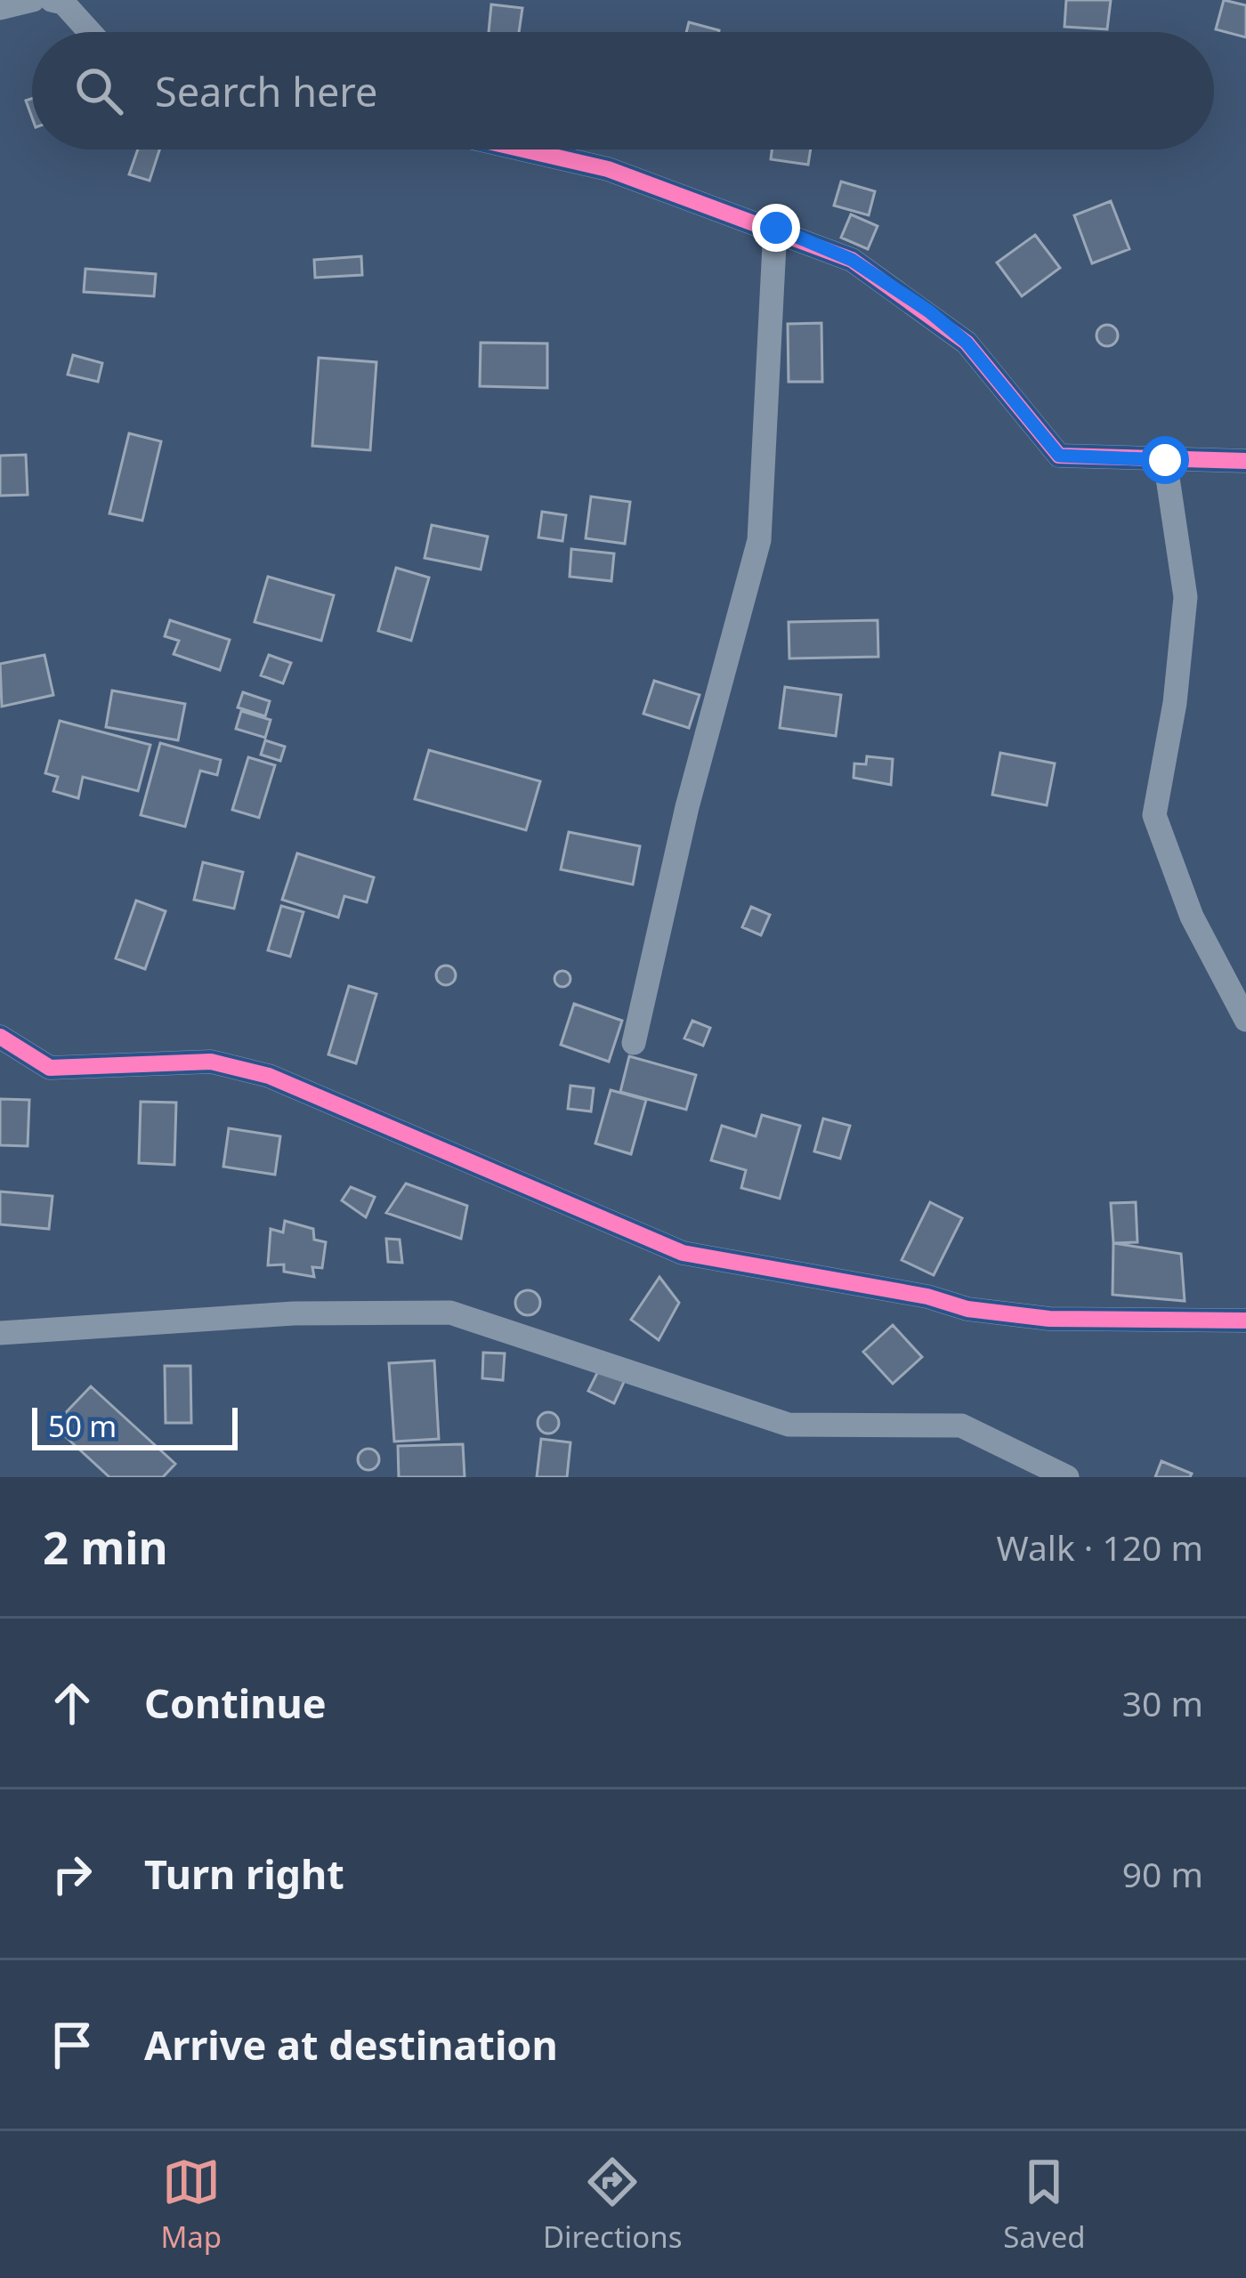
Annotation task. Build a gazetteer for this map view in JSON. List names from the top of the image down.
{
  "scale_bar": "50 m",
  "page": {
    "search": "Search here",
    "scale": "50 m",
    "heading": ["2 min", "Walk · 120 m"],
    "list": [
      ["Continue", "30 m"],
      ["Turn right", "90 m"],
      "Arrive at destination"
    ],
    "nav": ["Map", "Directions", "Saved"]
  }
}
